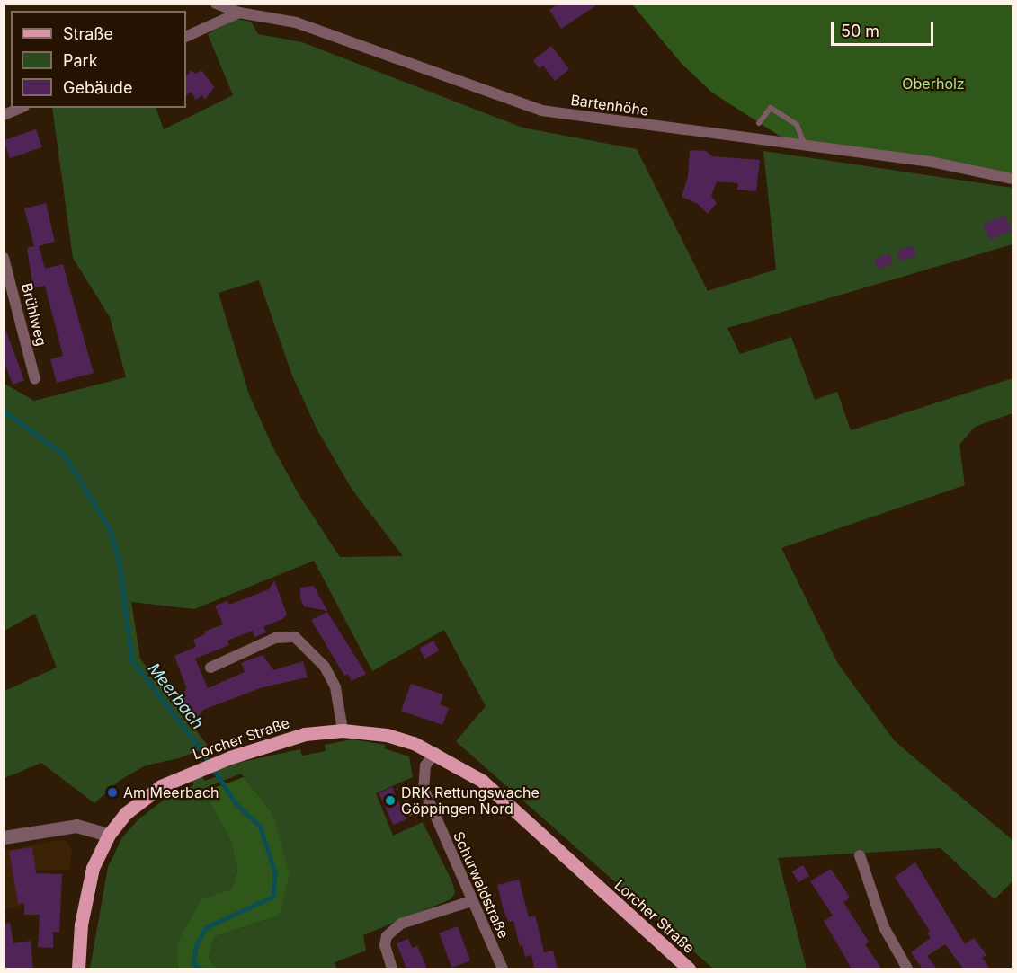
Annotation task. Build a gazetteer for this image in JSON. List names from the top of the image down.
{
  "streets": {
    "main road": ["Lorcher Straße"],
    "street": ["Bartenhöhe", "Brühlweg", "Schurwaldstraße"]
  },
  "crossings": [
    ["Lorcher Straße", "Schurwaldstraße"]
  ],
  "water": ["Meerbach"],
  "parks": ["Oberholz"],
  "places": ["Am Meerbach", "DRK Rettungswache Göppingen Nord"],
  "legend": ["Straße", "Park", "Gebäude"],
  "scale_bar": "50 m"
}
